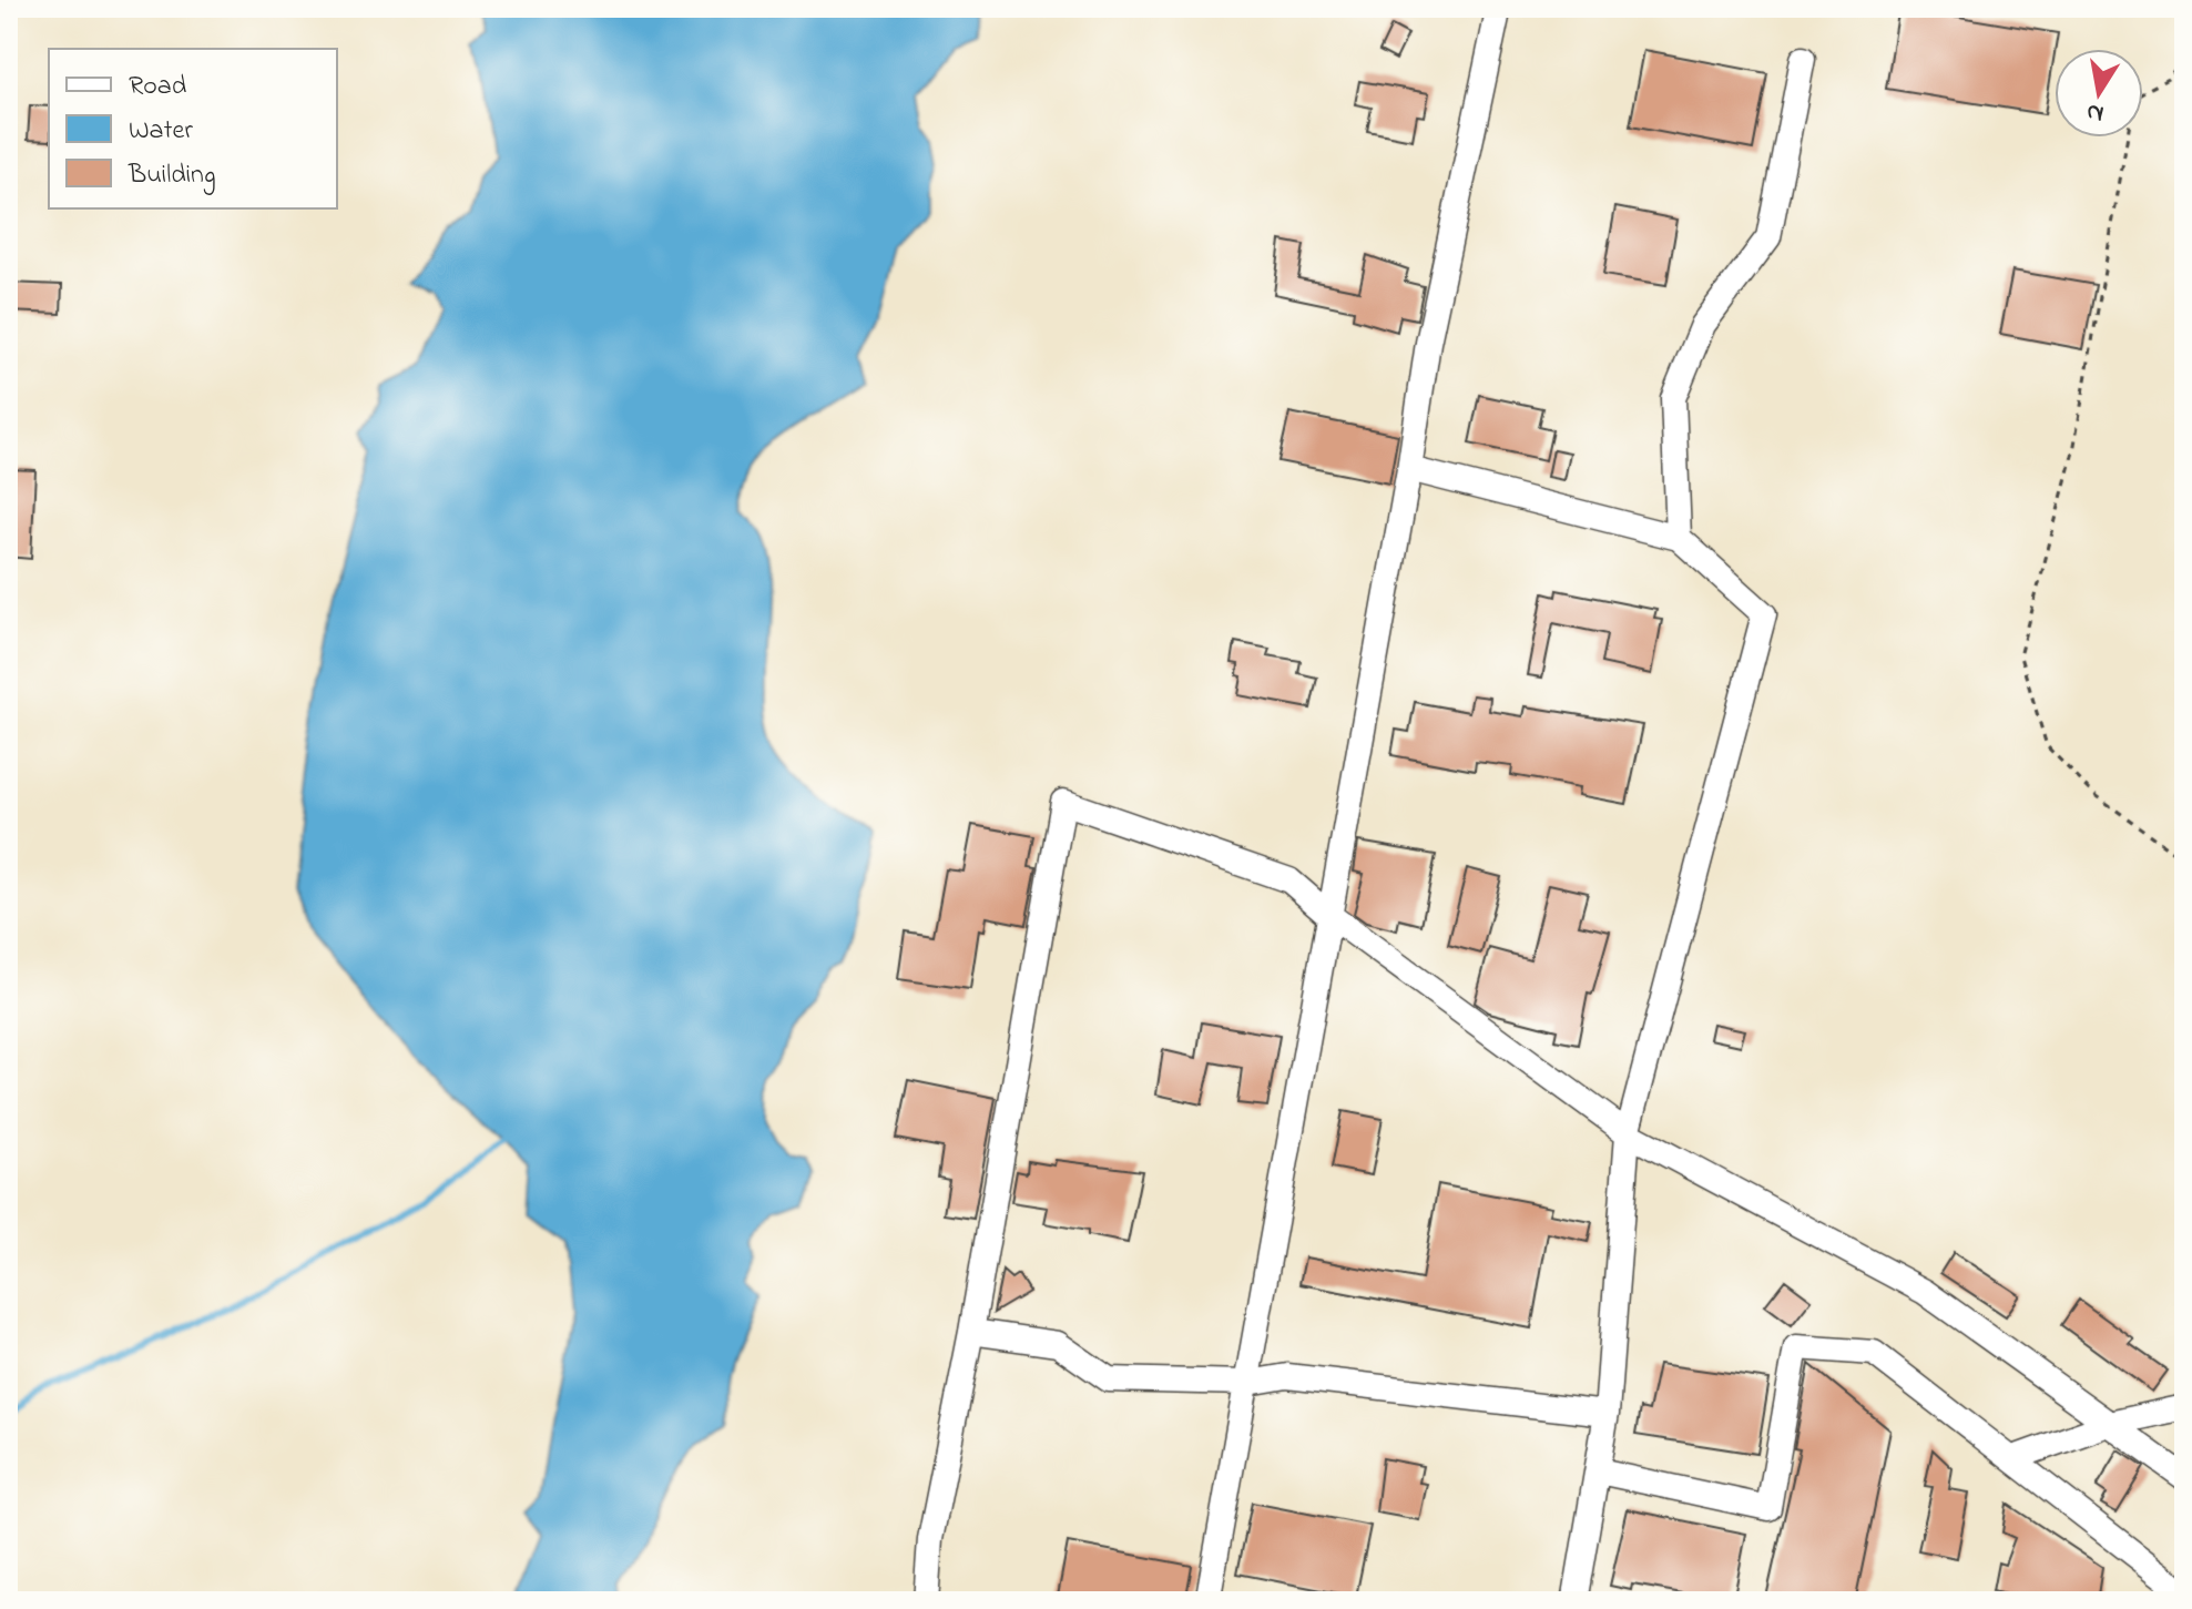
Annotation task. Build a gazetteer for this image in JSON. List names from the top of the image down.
{
  "legend": ["Road", "Water", "Building"],
  "north": "bottom"
}
